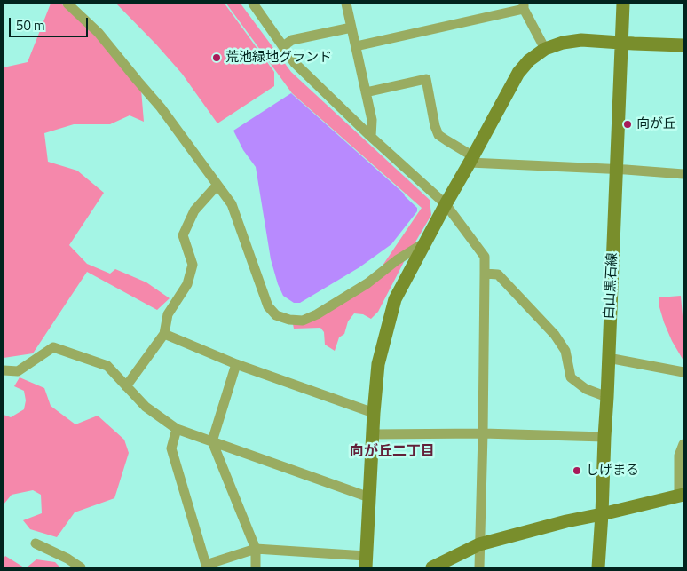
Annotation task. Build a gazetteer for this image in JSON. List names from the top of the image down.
{
  "streets": {
    "street": ["白山黒石線"]
  },
  "districts": ["向が丘二丁目"],
  "places": ["荒池緑地グランド", "向が丘", "しげまる"],
  "scale_bar": "50 m"
}
